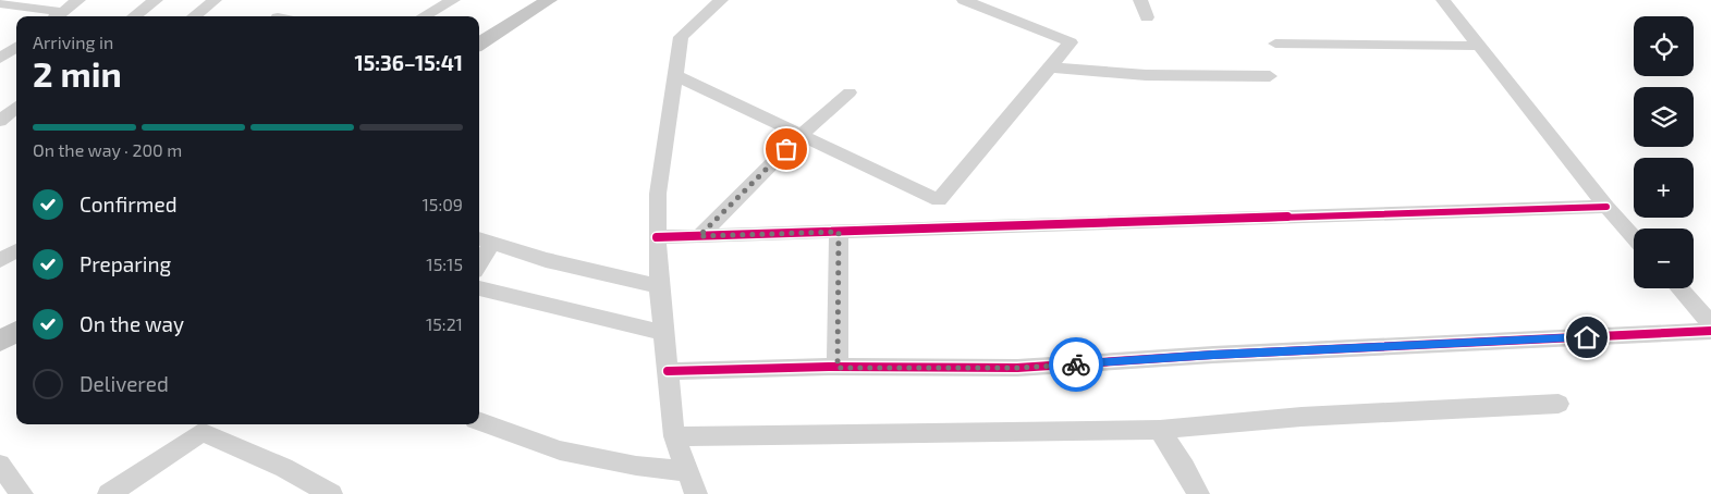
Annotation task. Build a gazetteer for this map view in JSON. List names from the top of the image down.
{
  "page": {
    "map_buttons": ["+", "−"],
    "heading": ["2 min", "Arriving in", "15:36–15:41"],
    "bar": "On the way · 200 m",
    "list": [
      ["Confirmed", "15:09"],
      ["Preparing", "15:15"],
      ["On the way", "15:21"],
      "Delivered"
    ]
  }
}
